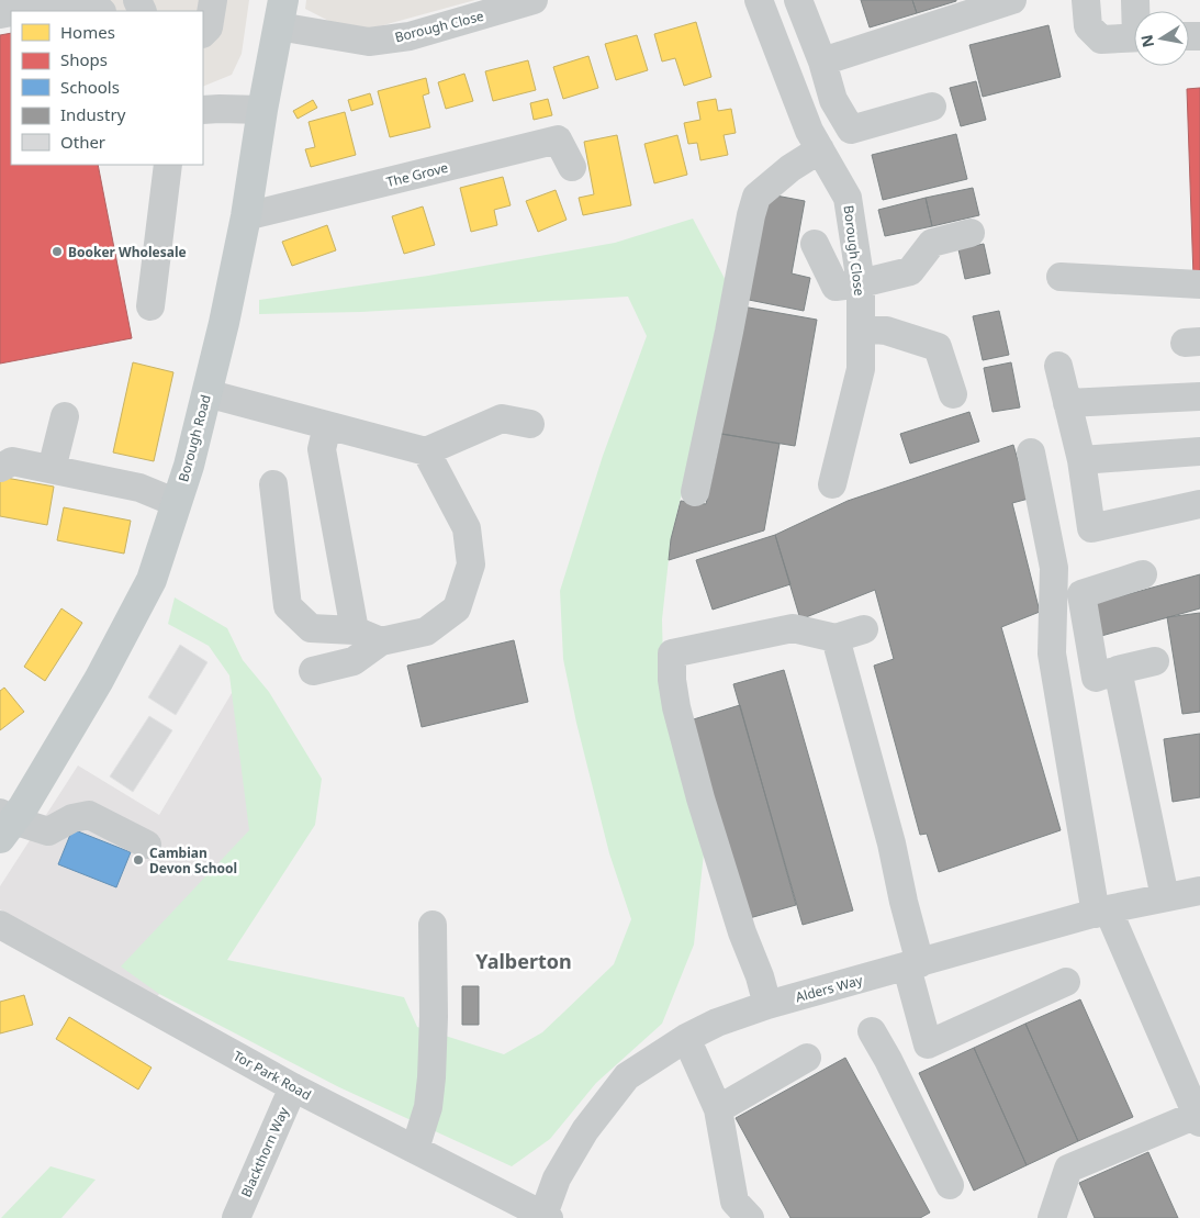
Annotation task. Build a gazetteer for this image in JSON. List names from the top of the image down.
{
  "streets": {
    "main road": ["Borough Road"],
    "street": [
      "Borough Close",
      "The Grove",
      "Alders Way",
      "Tor Park Road",
      "Blackthorn Way"
    ]
  },
  "crossings": [
    ["Borough Close", "Borough Road"],
    ["The Grove", "Borough Road"],
    ["Alders Way", "Tor Park Road"],
    ["Tor Park Road", "Blackthorn Way"]
  ],
  "districts": ["Yalberton"],
  "places": ["Booker Wholesale", "Cambian Devon School"],
  "legend": [
    "Homes",
    "Shops",
    "Schools",
    "Industry",
    "Other"
  ],
  "north": "left"
}
